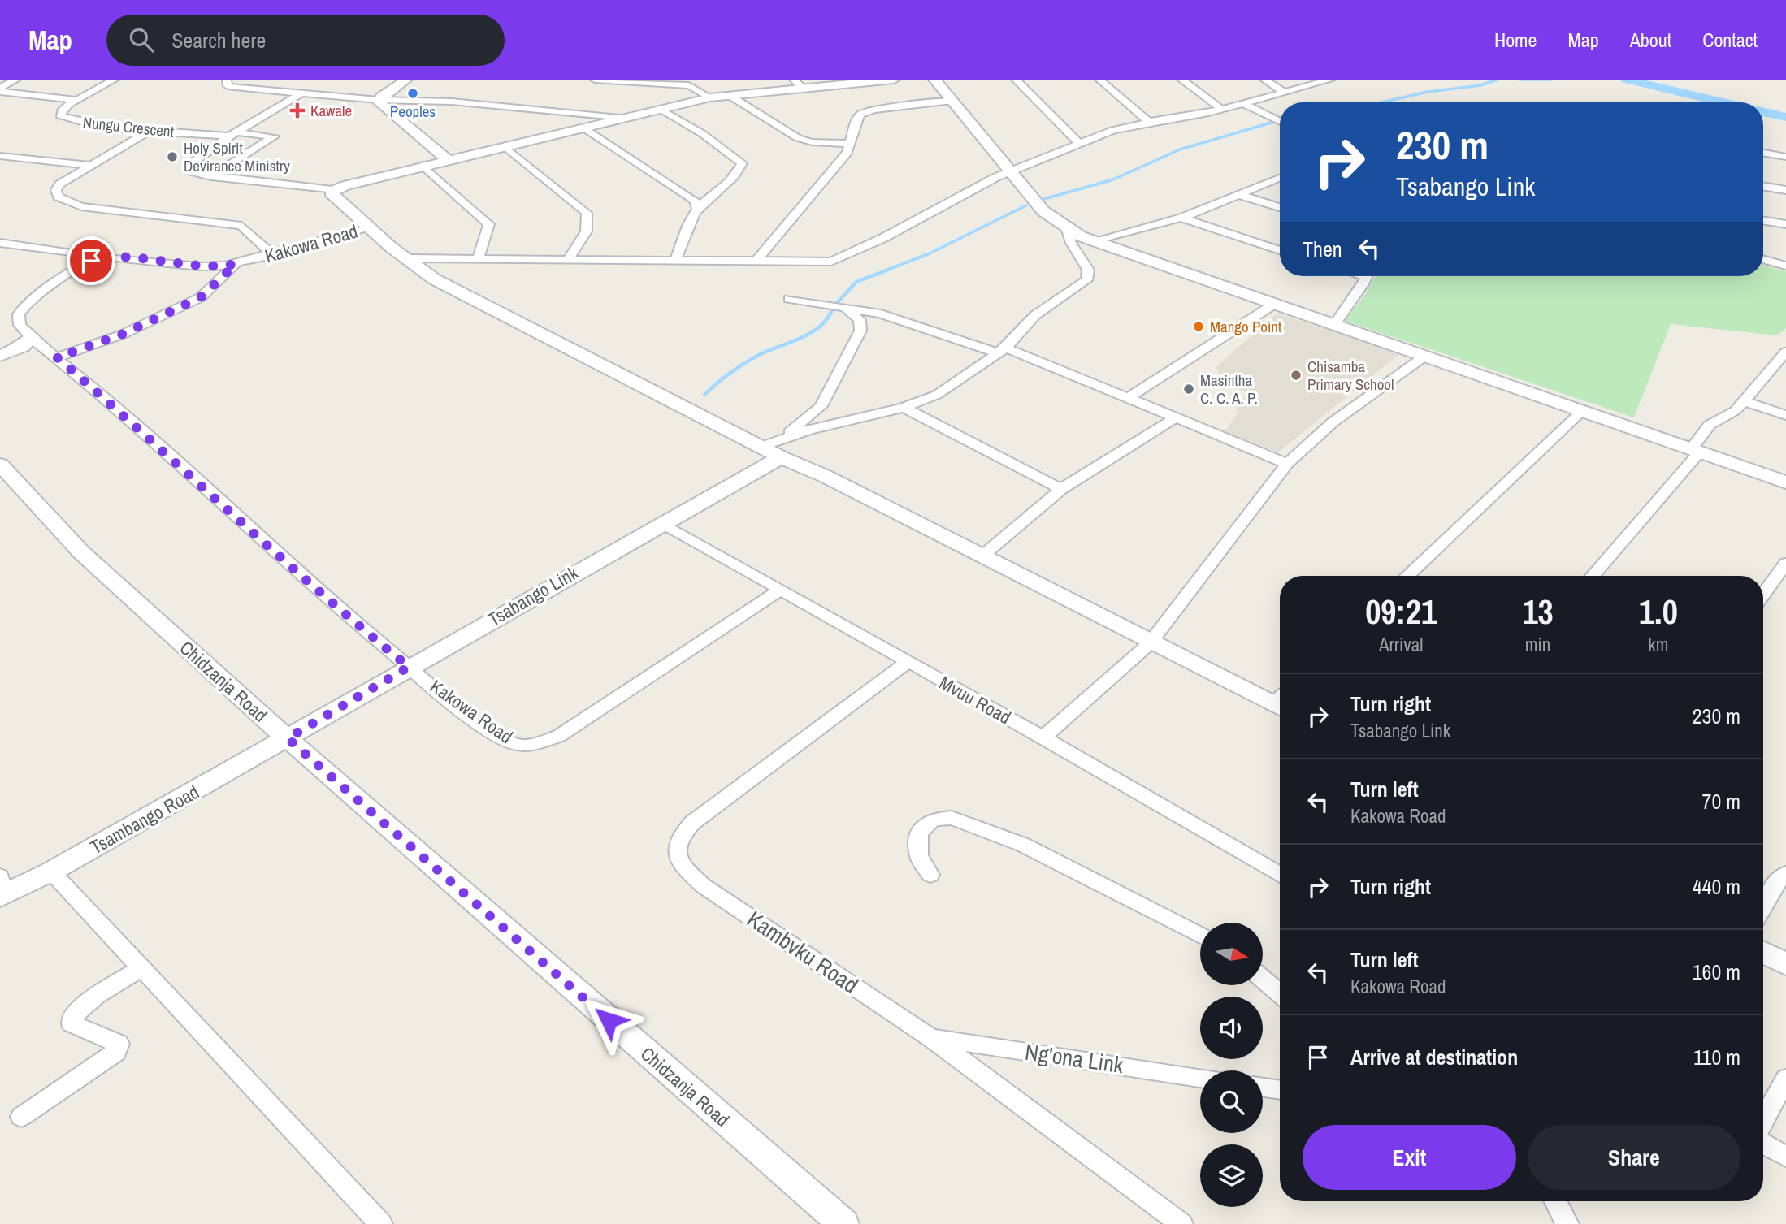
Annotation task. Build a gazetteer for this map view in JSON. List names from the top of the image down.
{
  "streets": {
    "street": [
      "Nungu Crescent",
      "Kakowa Road",
      "Tsabango Link",
      "Chidzanja Road",
      "Mvuu Road",
      "Tsambango Road",
      "Kambvku Road",
      "Ng'ona Link"
    ]
  },
  "crossings": [
    ["Kakowa Road", "Tsabango Link"],
    ["Kakowa Road", "Mvuu Road"],
    ["Tsabango Link", "Chidzanja Road"],
    ["Tsabango Link", "Mvuu Road"],
    ["Tsabango Link", "Tsambango Road"],
    ["Chidzanja Road", "Tsambango Road"],
    ["Mvuu Road", "Kambvku Road"],
    ["Kambvku Road", "Ng'ona Link"]
  ],
  "places": {
    "other": [
      "Peoples",
      "Holy Spirit Devirance Ministry",
      "Mango Point",
      "Chisamba Primary School",
      "Masintha C. C. A. P."
    ],
    "health": ["Kawale"]
  },
  "north": "right",
  "page": {
    "header": "Map",
    "search": "Search here",
    "nav": [
      "Home",
      "Map",
      "About",
      "Contact"
    ],
    "turn": ["230 m", "Tsabango Link"],
    "then": "Then",
    "eta": [
      "09:21",
      "Arrival",
      "13",
      "min",
      "1.0",
      "km"
    ],
    "list": [
      {
        "name": "Turn right",
        "note": "Tsabango Link",
        "value": "230 m"
      },
      {
        "name": "Turn left",
        "note": "Kakowa Road",
        "value": "70 m"
      },
      {
        "name": "Turn right",
        "value": "440 m"
      },
      {
        "name": "Turn left",
        "note": "Kakowa Road",
        "value": "160 m"
      },
      {
        "name": "Arrive at destination",
        "value": "110 m"
      }
    ],
    "buttons": ["Exit", "Share"]
  }
}
